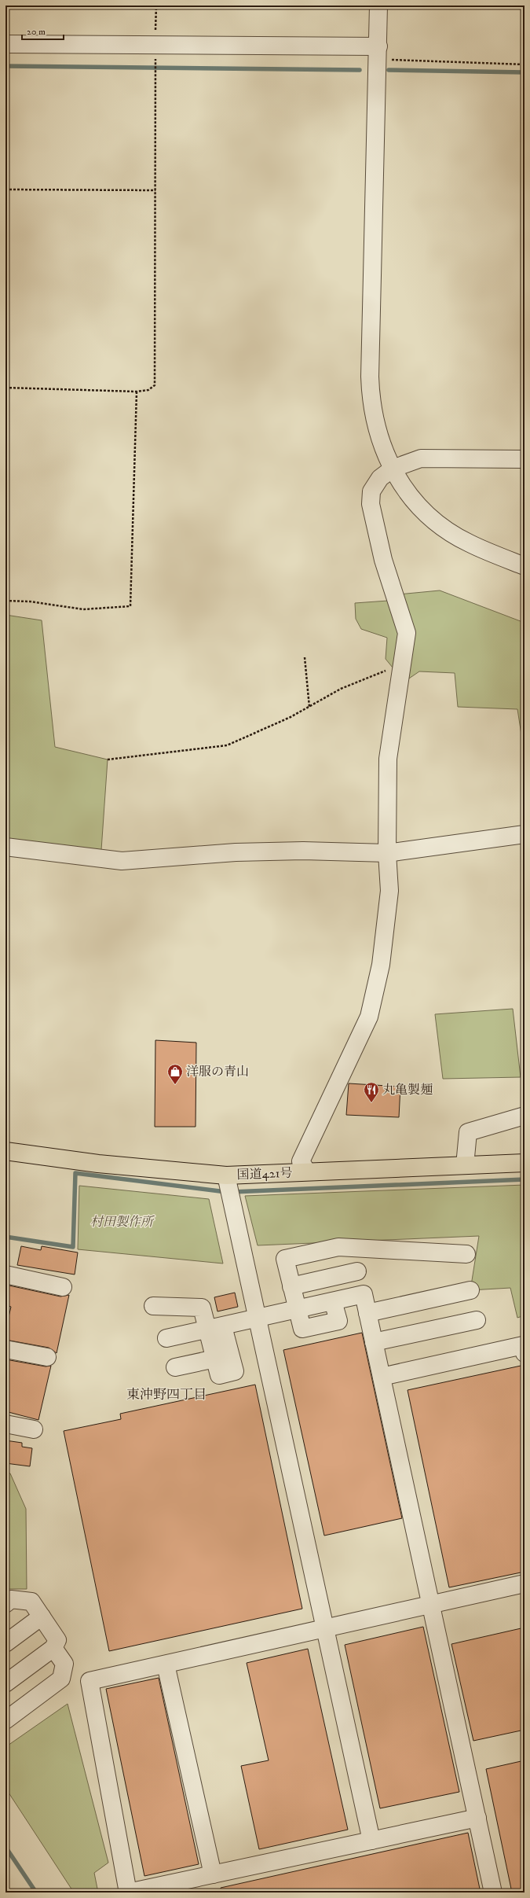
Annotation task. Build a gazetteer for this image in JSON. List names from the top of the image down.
{
  "streets": {
    "highway": ["国道421号"]
  },
  "districts": ["東沖野四丁目"],
  "parks": ["村田製作所"],
  "places": {
    "shop": ["洋服の青山"],
    "restaurant": ["丸亀製麺"]
  },
  "scale_bar": "20 m"
}
